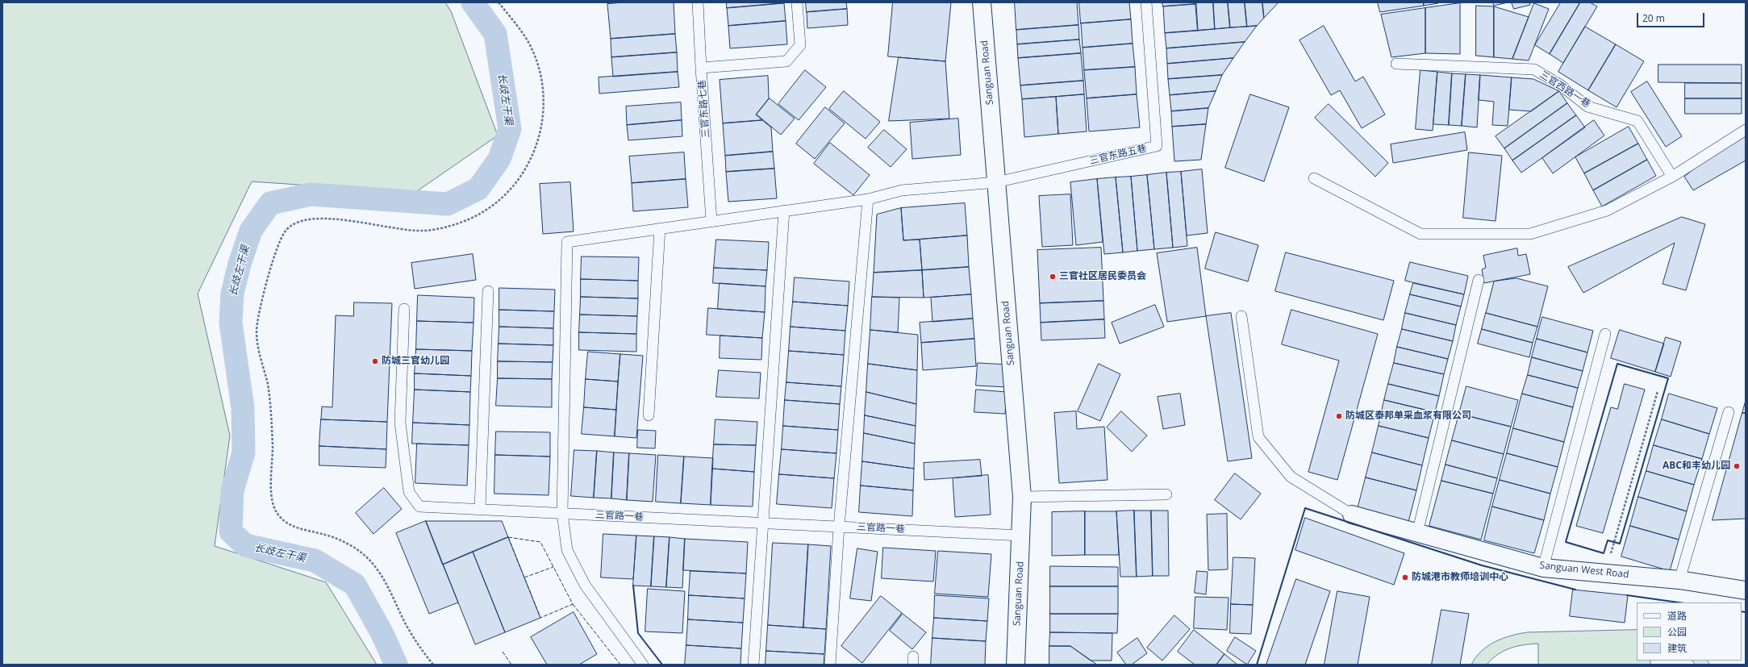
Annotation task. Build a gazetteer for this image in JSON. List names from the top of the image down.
{
  "streets": {
    "street": ["Sanguan Road", "Sanguan West Road"],
    "lane": [
      "三官西路一巷",
      "三官东路七巷",
      "三官东路五巷",
      "三官路一巷"
    ]
  },
  "crossings": [
    ["Sanguan Road", "三官东路五巷"],
    ["Sanguan Road", "三官路一巷"]
  ],
  "water": ["长歧左干渠"],
  "places": [
    "三官社区居民委员会",
    "防城三官幼儿园",
    "防城区泰邦单采血浆有限公司",
    "ABC和丰幼儿园",
    "防城港市教师培训中心"
  ],
  "legend": ["道路", "公园", "建筑"],
  "scale_bar": "20 m"
}
